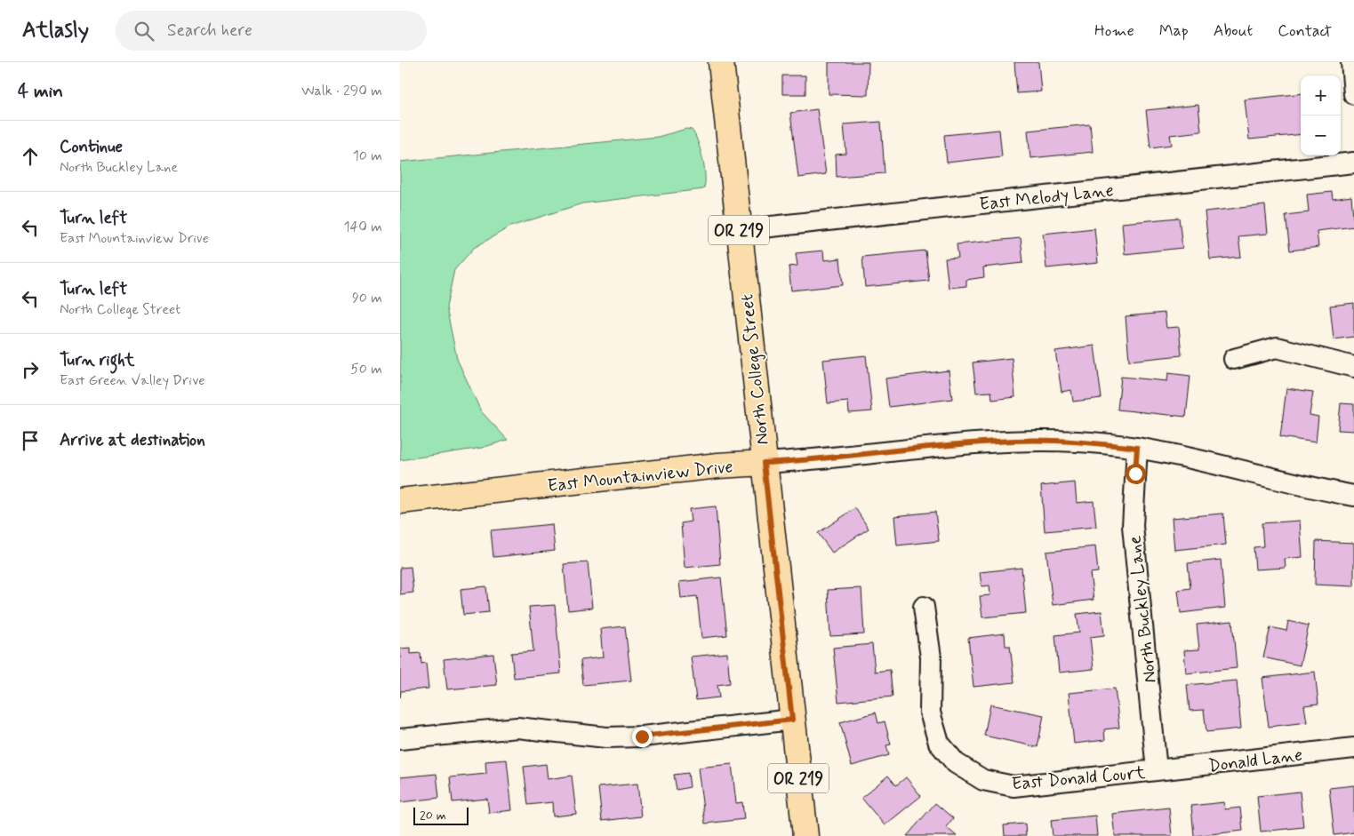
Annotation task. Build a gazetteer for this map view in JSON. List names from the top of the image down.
{
  "streets": {
    "main road": ["OR 219", "North College Street", "East Mountainview Drive"],
    "street": [
      "East Melody Lane",
      "North Buckley Lane",
      "Donald Lane",
      "East Donald Court"
    ]
  },
  "crossings": [
    ["East Melody Lane", "North College Street"],
    ["North College Street", "East Mountainview Drive"],
    ["East Mountainview Drive", "North Buckley Lane"],
    ["North Buckley Lane", "Donald Lane"],
    ["North Buckley Lane", "East Donald Court"],
    ["Donald Lane", "East Donald Court"]
  ],
  "scale_bar": "20 m",
  "page": {
    "header": "Atlasly",
    "search": "Search here",
    "nav": [
      "Home",
      "Map",
      "About",
      "Contact"
    ],
    "heading": ["4 min", "Walk · 290 m"],
    "map_buttons": ["+", "−"],
    "list": [
      ["Continue", "North Buckley Lane", "10 m"],
      ["Turn left", "East Mountainview Drive", "140 m"],
      ["Turn left", "North College Street", "90 m"],
      ["Turn right", "East Green Valley Drive", "50 m"],
      "Arrive at destination"
    ],
    "scale": "20 m"
  }
}
